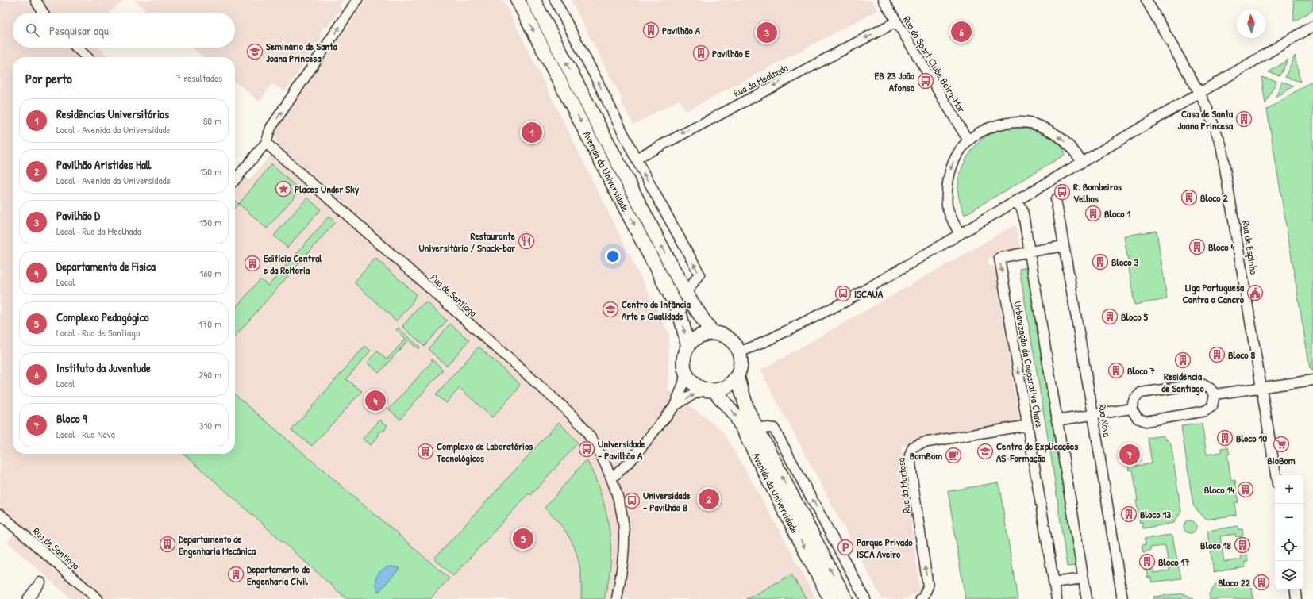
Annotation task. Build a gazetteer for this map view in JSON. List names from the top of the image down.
{
  "streets": {
    "main road": ["Avenida da Universidade"],
    "street": [
      "Rua do Sport Clube Beira-Mar",
      "Rua da Mealhada",
      "Rua de Espinho",
      "Rua de Santiago",
      "Urbanização da Cooperativa Chave",
      "Rua Nova",
      "Rua da Murtosa"
    ]
  },
  "crossings": [
    ["Rua do Sport Clube Beira-Mar", "Rua da Mealhada"],
    ["Urbanização da Cooperativa Chave", "Rua da Murtosa"]
  ],
  "one_way": ["Rua da Mealhada"],
  "places": {
    "building": [
      "Pavilhão A",
      "Pavilhão E",
      "Casa de Santa Joana Princesa",
      "Bloco 2",
      "Bloco 1",
      "Bloco 4",
      "Bloco 3",
      "Edifício Central e da Reitoria",
      "Bloco 5",
      "Bloco 8",
      "Residência de Santiago",
      "Bloco 7",
      "Bloco 10",
      "Complexo de Laboratórios Tecnológicos",
      "Bloco 14",
      "Bloco 13",
      "Departamento de Engenharia Mecânica",
      "Bloco 18",
      "Bloco 17",
      "Departamento de Engenharia Civil",
      "Bloco 22"
    ],
    "school or university": ["Seminário de Santa Joana Princesa", "Centro de Infância Arte e Qualidade", "Centro de Explicações AS-Formação"],
    "bus stop": [
      "EB 23 João Afonso",
      "R. Bombeiros Velhos",
      "ISCAUA",
      "Universidade - Pavilhão A",
      "Universidade - Pavilhão B"
    ],
    "place": ["Places Under Sky"],
    "restaurant": ["Restaurante Universitário / Snack-bar"],
    "public building": ["Liga Portuguesa Contra o Cancro"],
    "supermarket": ["BioBom"],
    "cafe": ["BomBom"],
    "parking": ["Parque Privado ISCA Aveiro"]
  },
  "north": "top",
  "page": {
    "search": "Pesquisar aqui",
    "pins": [
      "6",
      "3",
      "1",
      "4",
      "7",
      "2",
      "5"
    ],
    "heading": ["Por perto", "7 resultados"],
    "list": [
      {
        "mark": "1",
        "name": "Residências Universitárias",
        "note": "Local · Avenida da Universidade",
        "value": "80 m"
      },
      {
        "mark": "2",
        "name": "Pavilhão Aristides Hall",
        "note": "Local · Avenida da Universidade",
        "value": "150 m"
      },
      {
        "mark": "3",
        "name": "Pavilhão D",
        "note": "Local · Rua da Mealhada",
        "value": "150 m"
      },
      {
        "mark": "4",
        "name": "Departamento de Física",
        "note": "Local",
        "value": "160 m"
      },
      {
        "mark": "5",
        "name": "Complexo Pedagógico",
        "note": "Local · Rua de Santiago",
        "value": "170 m"
      },
      {
        "mark": "6",
        "name": "Instituto da Juventude",
        "note": "Local",
        "value": "240 m"
      },
      {
        "mark": "7",
        "name": "Bloco 9",
        "note": "Local · Rua Nova",
        "value": "310 m"
      }
    ],
    "map_buttons": ["+", "−"]
  }
}
